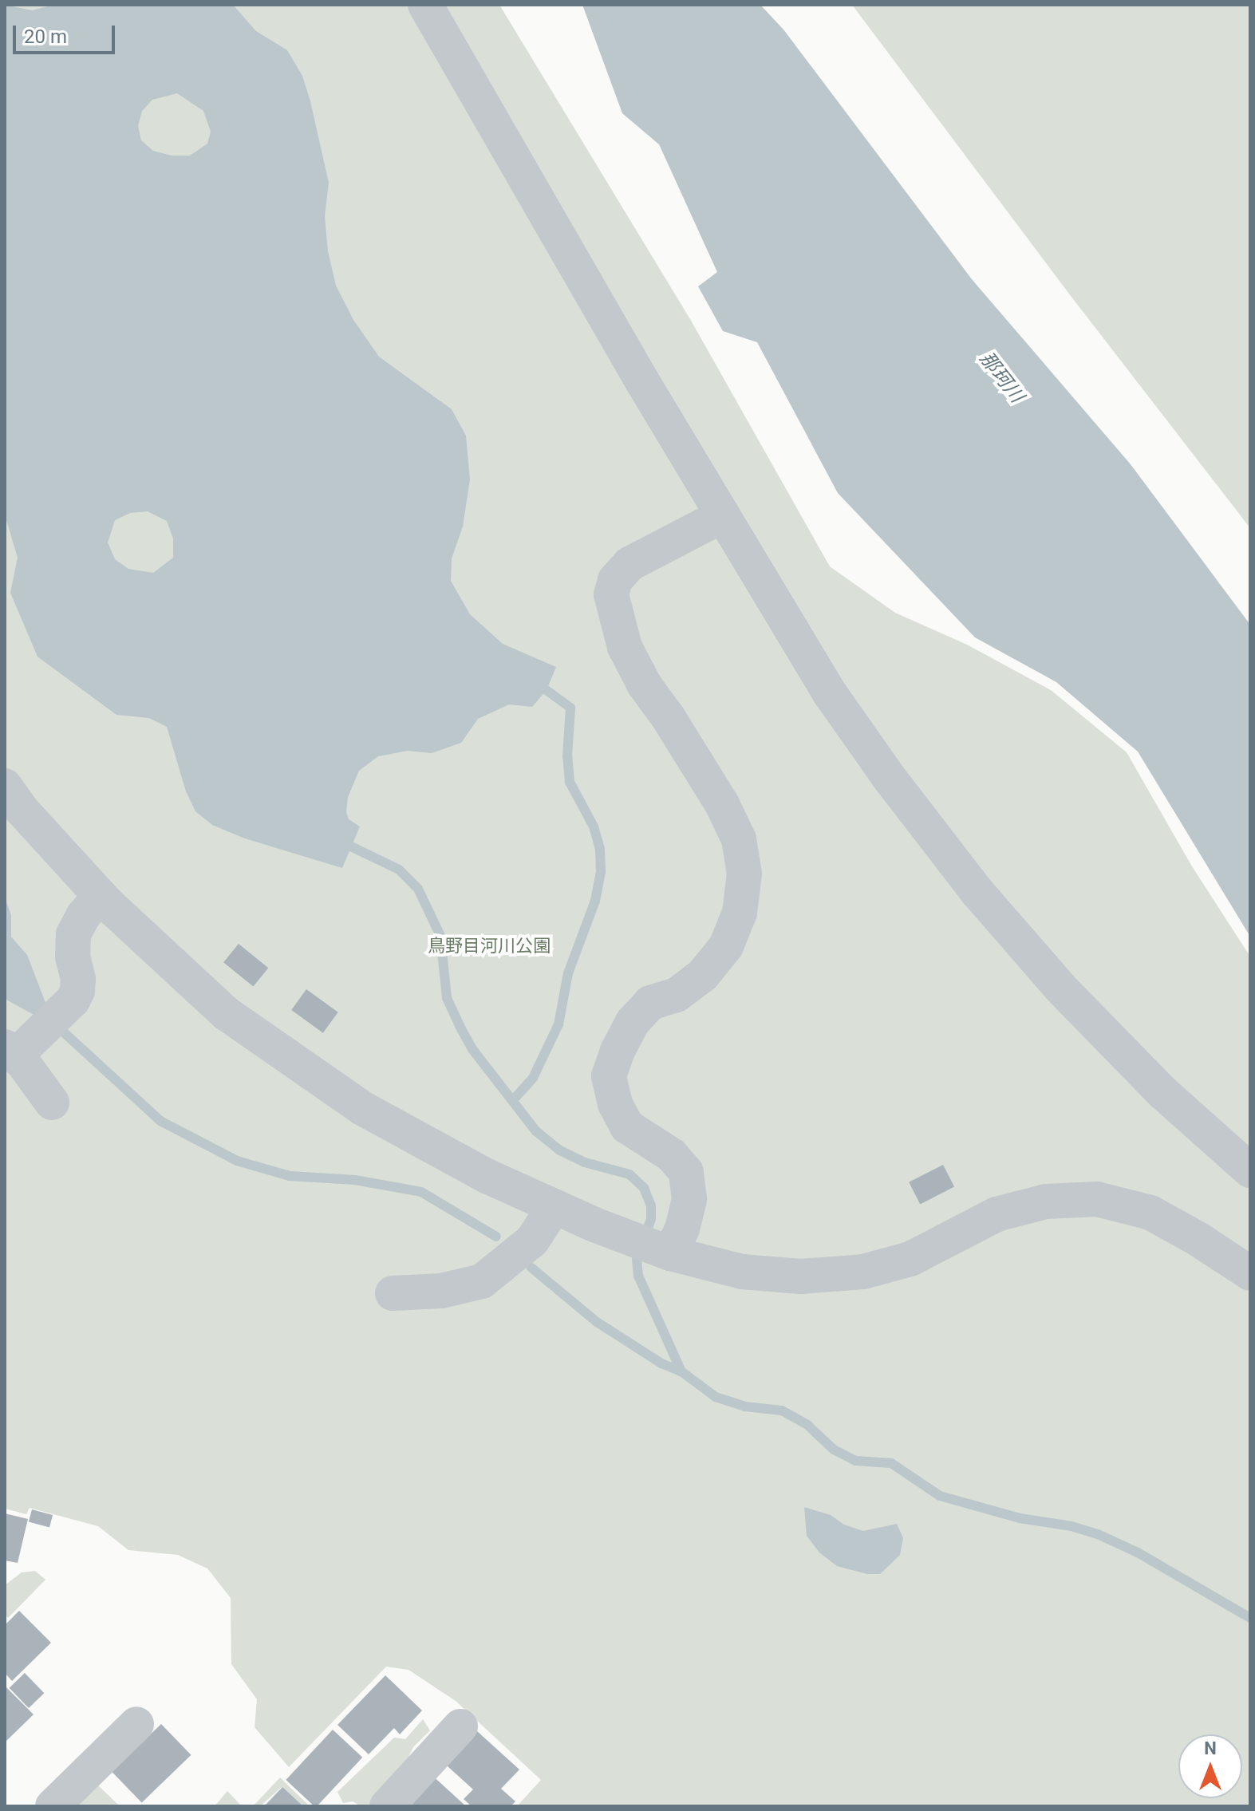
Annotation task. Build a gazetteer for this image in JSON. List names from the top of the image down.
{
  "water": ["那珂川"],
  "parks": ["鳥野目河川公園"],
  "scale_bar": "20 m",
  "north": "top"
}
